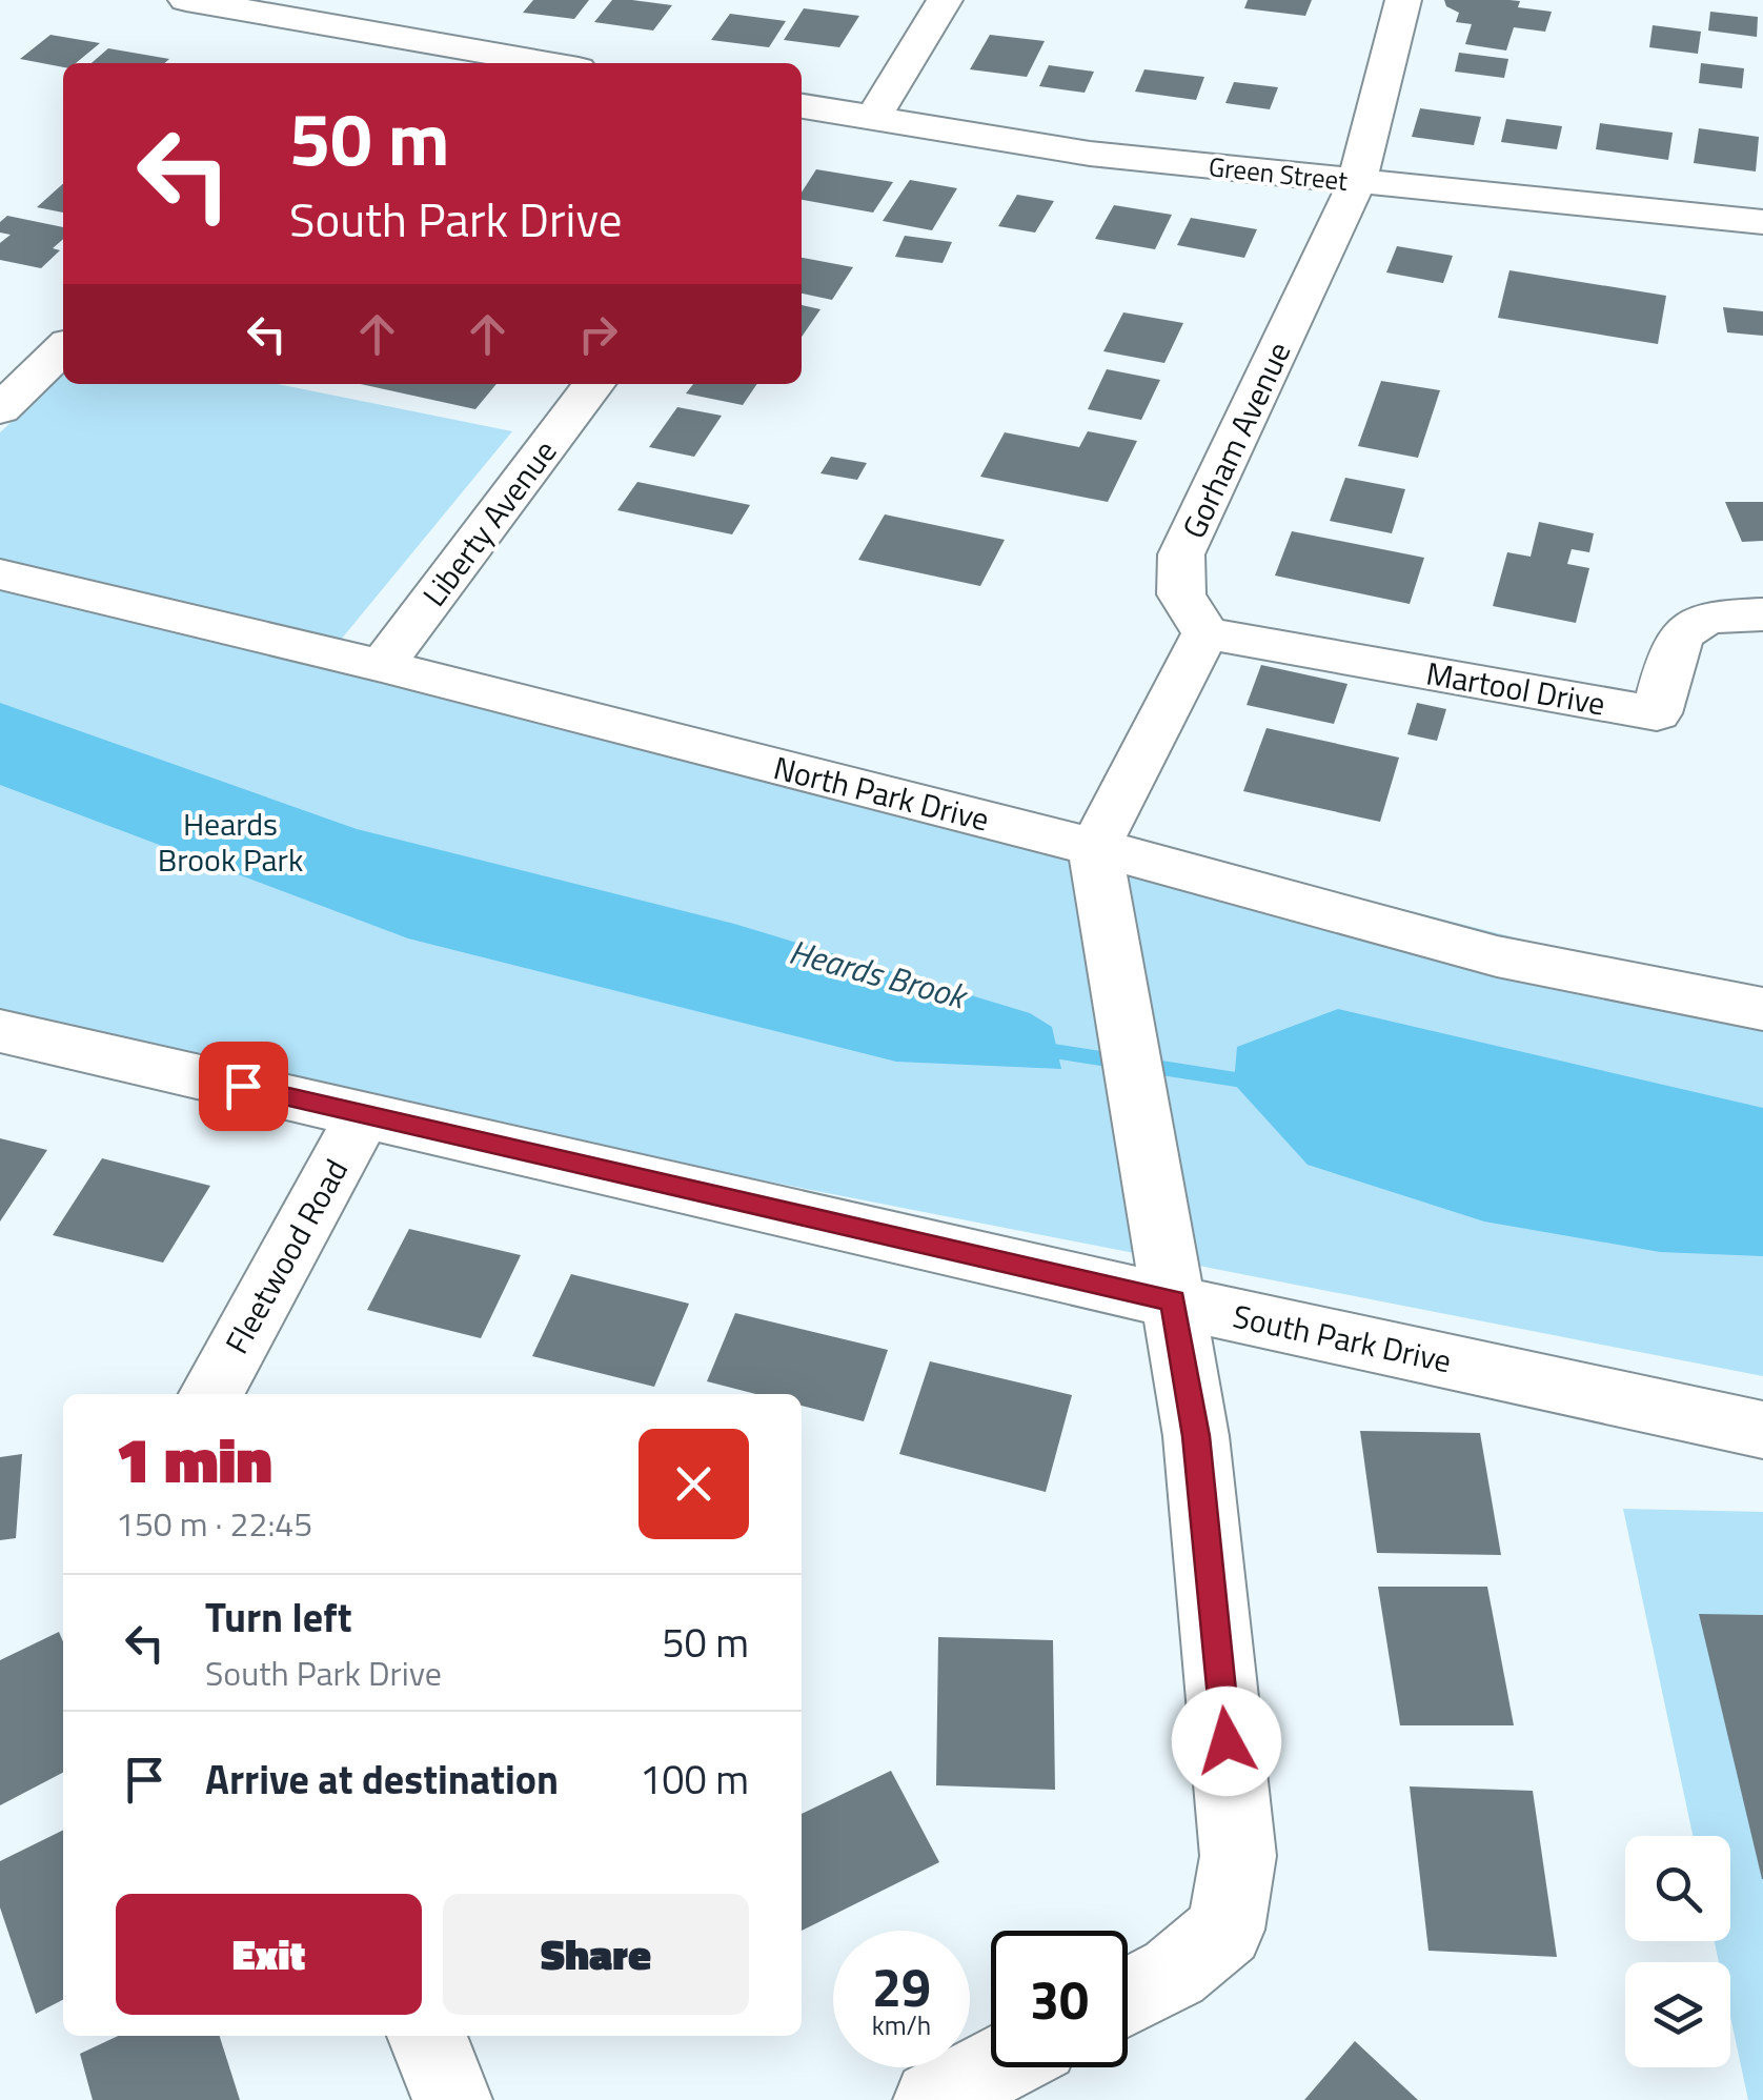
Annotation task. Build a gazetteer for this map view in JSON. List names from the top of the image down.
{
  "streets": {
    "street": [
      "Green Street",
      "Gorham Avenue",
      "Liberty Avenue",
      "Martool Drive",
      "North Park Drive",
      "Fleetwood Road",
      "South Park Drive"
    ]
  },
  "crossings": [
    ["Green Street", "Gorham Avenue"],
    ["Gorham Avenue", "Martool Drive"],
    ["Liberty Avenue", "North Park Drive"],
    ["Fleetwood Road", "South Park Drive"]
  ],
  "water": ["Heards Brook"],
  "parks": ["Heards Brook Park"],
  "page": {
    "turn": ["50 m", "South Park Drive"],
    "heading": ["1 min", "150 m · 22:45"],
    "list": [
      {
        "name": "Turn left",
        "note": "South Park Drive",
        "value": "50 m"
      },
      {
        "name": "Arrive at destination",
        "value": "100 m"
      }
    ],
    "buttons": ["Exit", "Share"],
    "speed": "29 km/h",
    "limit": "30"
  }
}
